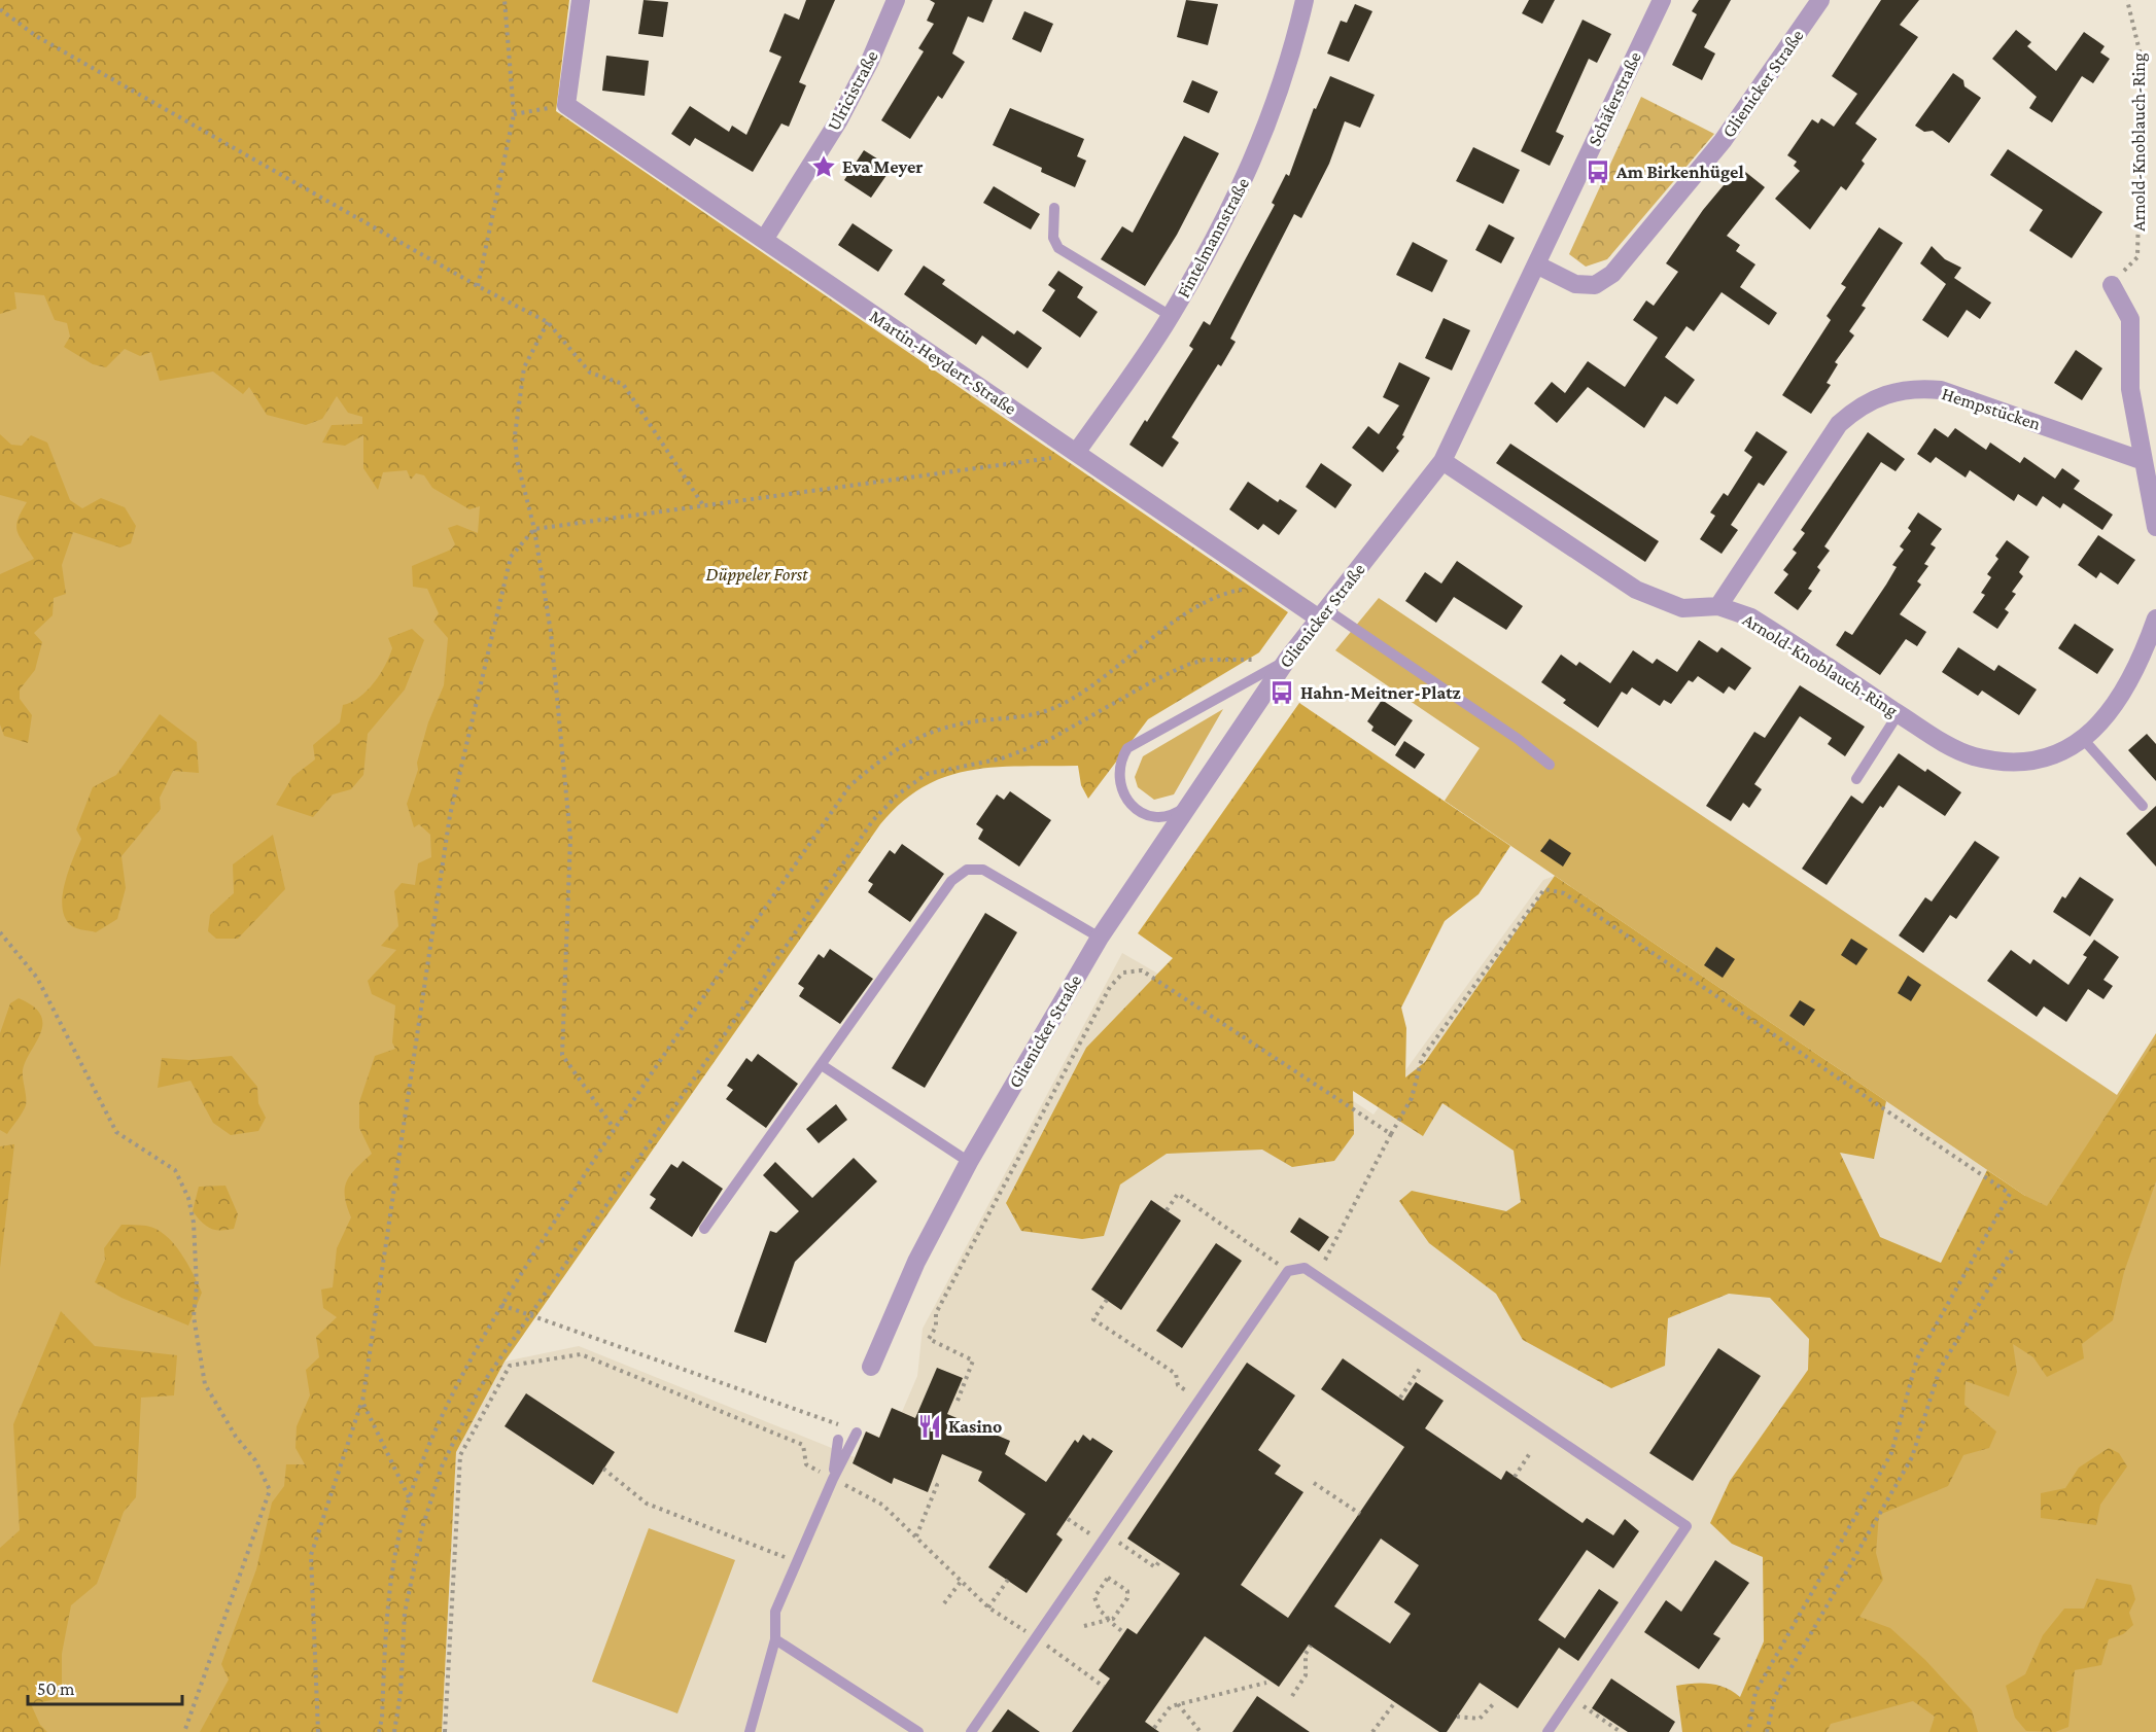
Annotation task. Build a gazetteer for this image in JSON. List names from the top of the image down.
{
  "streets": {
    "street": [
      "Glienicker Straße",
      "Ulricistraße",
      "Schäferstraße",
      "Arnold-Knoblauch-Ring",
      "Fintelmannstraße",
      "Martin-Heydert-Straße",
      "Hempstücken"
    ]
  },
  "crossings": [
    ["Glienicker Straße", "Schäferstraße"],
    ["Glienicker Straße", "Arnold-Knoblauch-Ring"],
    ["Glienicker Straße", "Martin-Heydert-Straße"],
    ["Ulricistraße", "Martin-Heydert-Straße"],
    ["Arnold-Knoblauch-Ring", "Hempstücken"],
    ["Fintelmannstraße", "Martin-Heydert-Straße"]
  ],
  "parks": ["Düppeler Forst"],
  "places": {
    "place": ["Eva Meyer"],
    "bus stop": ["Am Birkenhügel", "Hahn-Meitner-Platz"],
    "restaurant": ["Kasino"]
  },
  "scale_bar": "50 m"
}
